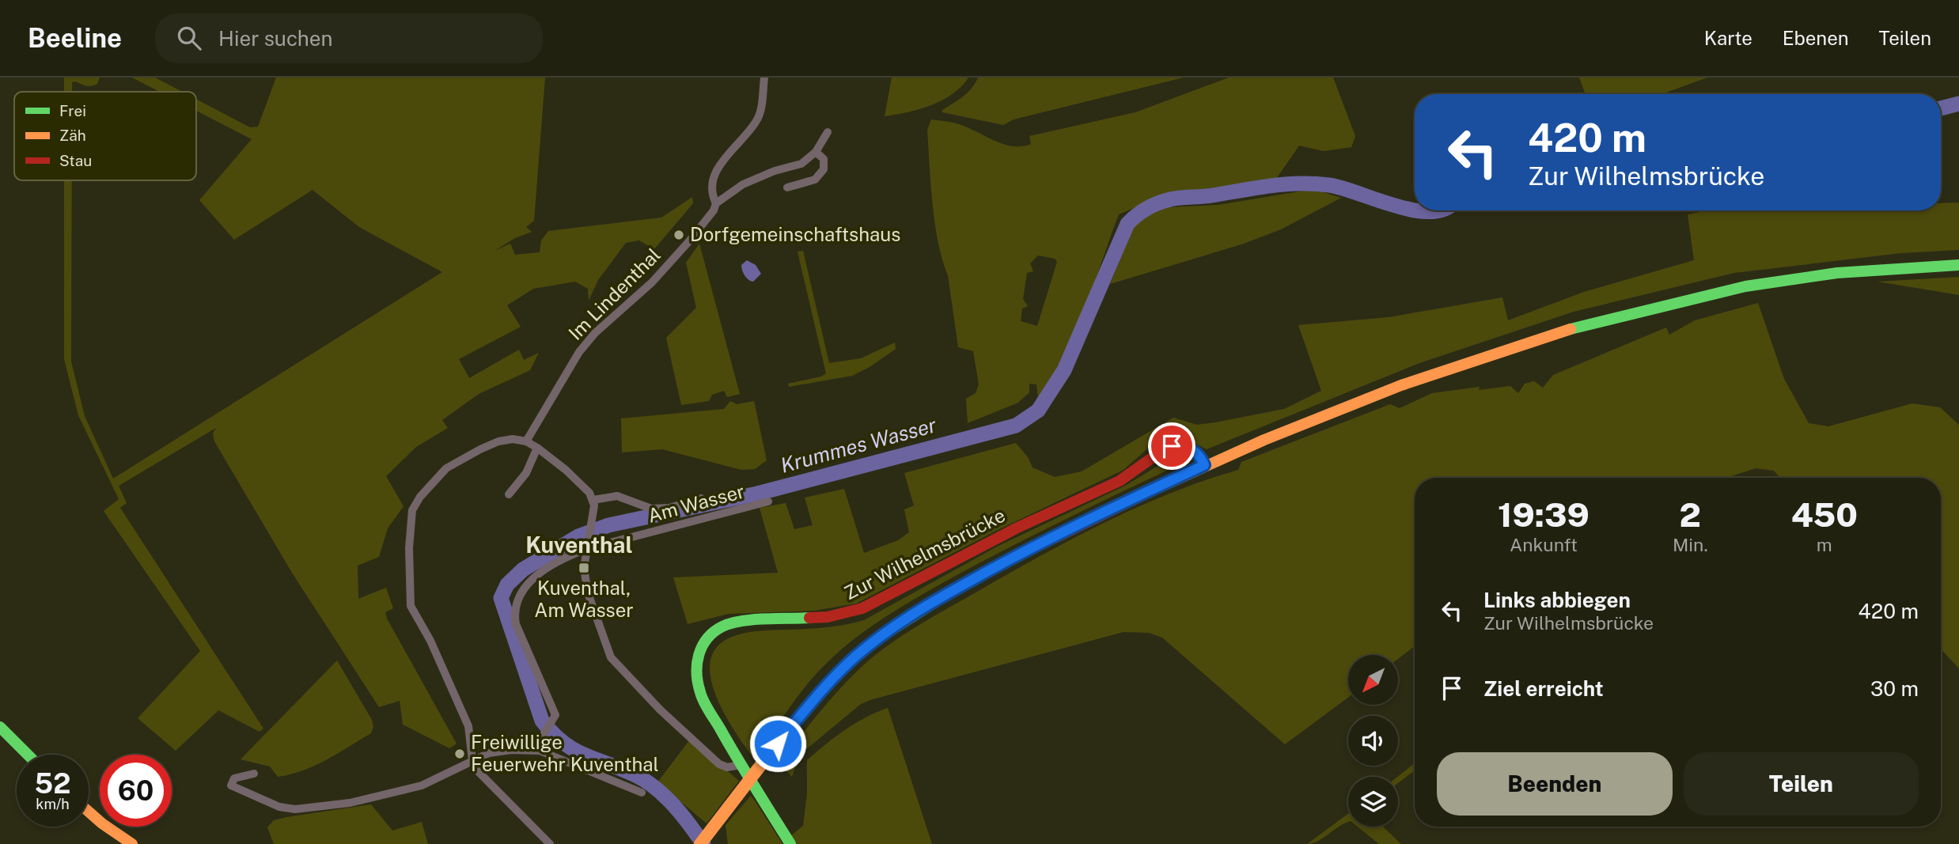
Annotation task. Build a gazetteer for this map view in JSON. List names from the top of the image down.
{
  "streets": {
    "main road": ["Zur Wilhelmsbrücke"],
    "street": ["Im Lindenthal", "Am Wasser"]
  },
  "districts": ["Kuventhal"],
  "water": ["Krummes Wasser"],
  "places": {
    "other": ["Dorfgemeinschaftshaus", "Freiwillige Feuerwehr Kuventhal"],
    "transit": ["Kuventhal, Am Wasser"]
  },
  "legend": ["Frei", "Zäh", "Stau"],
  "north": "bottom left",
  "page": {
    "header": "Beeline",
    "search": "Hier suchen",
    "nav": ["Karte", "Ebenen", "Teilen"],
    "turn": ["420 m", "Zur Wilhelmsbrücke"],
    "eta": [
      "19:39",
      "Ankunft",
      "2",
      "Min.",
      "450",
      "m"
    ],
    "list": [
      {
        "name": "Links abbiegen",
        "note": "Zur Wilhelmsbrücke",
        "value": "420 m"
      },
      {
        "name": "Ziel erreicht",
        "value": "30 m"
      }
    ],
    "buttons": ["Beenden", "Teilen"],
    "speed": "52 km/h",
    "limit": "60"
  }
}
